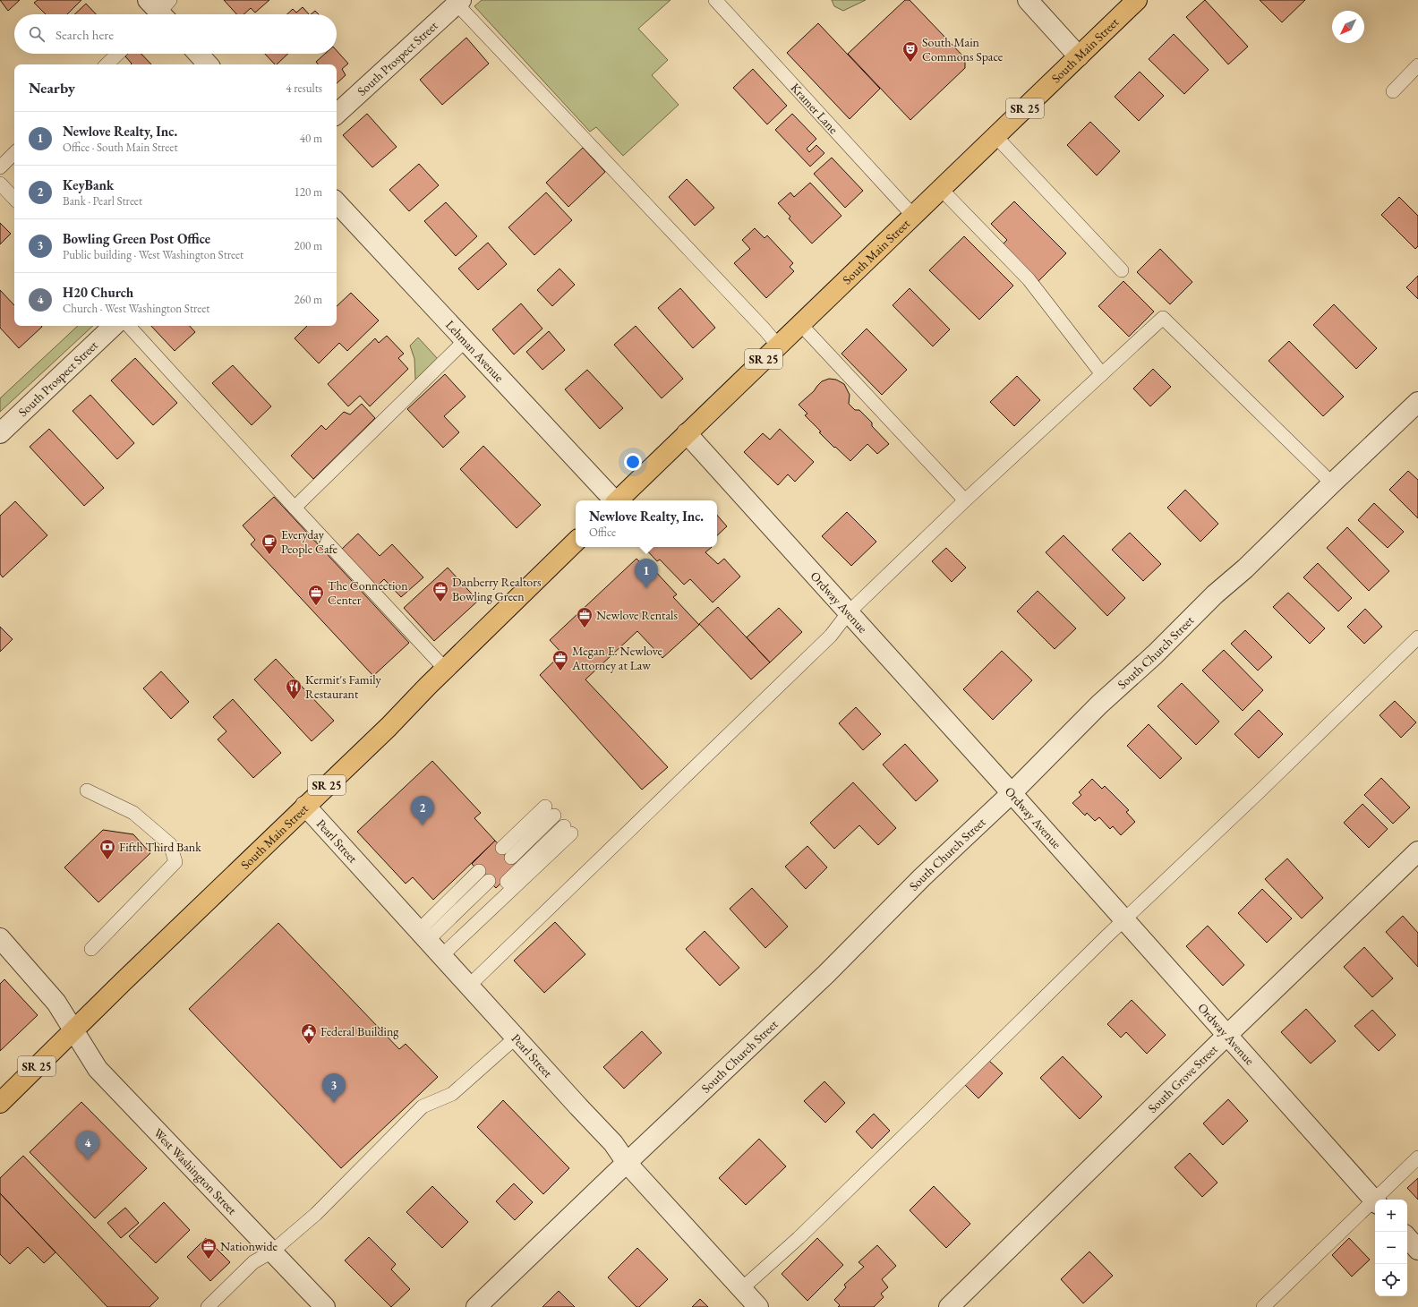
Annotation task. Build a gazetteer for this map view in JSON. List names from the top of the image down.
{
  "streets": {
    "main road": ["South Main Street", "SR 25"],
    "street": [
      "South Prospect Street",
      "Lehman Avenue",
      "Ordway Avenue",
      "South Church Street",
      "Pearl Street",
      "South Grove Street",
      "West Washington Street"
    ],
    "lane": ["Kramer Lane"]
  },
  "crossings": [
    ["South Main Street", "Kramer Lane"],
    ["South Main Street", "Ordway Avenue"],
    ["South Main Street", "Pearl Street"],
    ["South Main Street", "West Washington Street"],
    ["Ordway Avenue", "South Church Street"],
    ["Ordway Avenue", "South Grove Street"],
    ["South Church Street", "Pearl Street"]
  ],
  "places": {
    "theatre": ["South Main Commons Space"],
    "cafe": ["Everyday People Cafe"],
    "office": [
      "Danberry Realtors Bowling Green",
      "The Connection Center",
      "Newlove Rentals",
      "Megan E. Newlove Attorney at Law",
      "Nationwide"
    ],
    "restaurant": ["Kermit's Family Restaurant"],
    "bank": ["Fifth Third Bank"],
    "public building": ["Federal Building"]
  },
  "north": "bottom left",
  "page": {
    "search": "Search here",
    "heading": ["Nearby", "4 results"],
    "list": [
      {
        "mark": "1",
        "name": "Newlove Realty, Inc.",
        "note": "Office · South Main Street",
        "value": "40 m"
      },
      {
        "mark": "2",
        "name": "KeyBank",
        "note": "Bank · Pearl Street",
        "value": "120 m"
      },
      {
        "mark": "3",
        "name": "Bowling Green Post Office",
        "note": "Public building · West Washington Street",
        "value": "200 m"
      },
      {
        "mark": "4",
        "name": "H20 Church",
        "note": "Church · West Washington Street",
        "value": "260 m"
      }
    ],
    "popup": ["Newlove Realty, Inc.", "Office"],
    "pins": [
      "1",
      "2",
      "3",
      "4"
    ],
    "map_buttons": ["+", "−"]
  }
}
